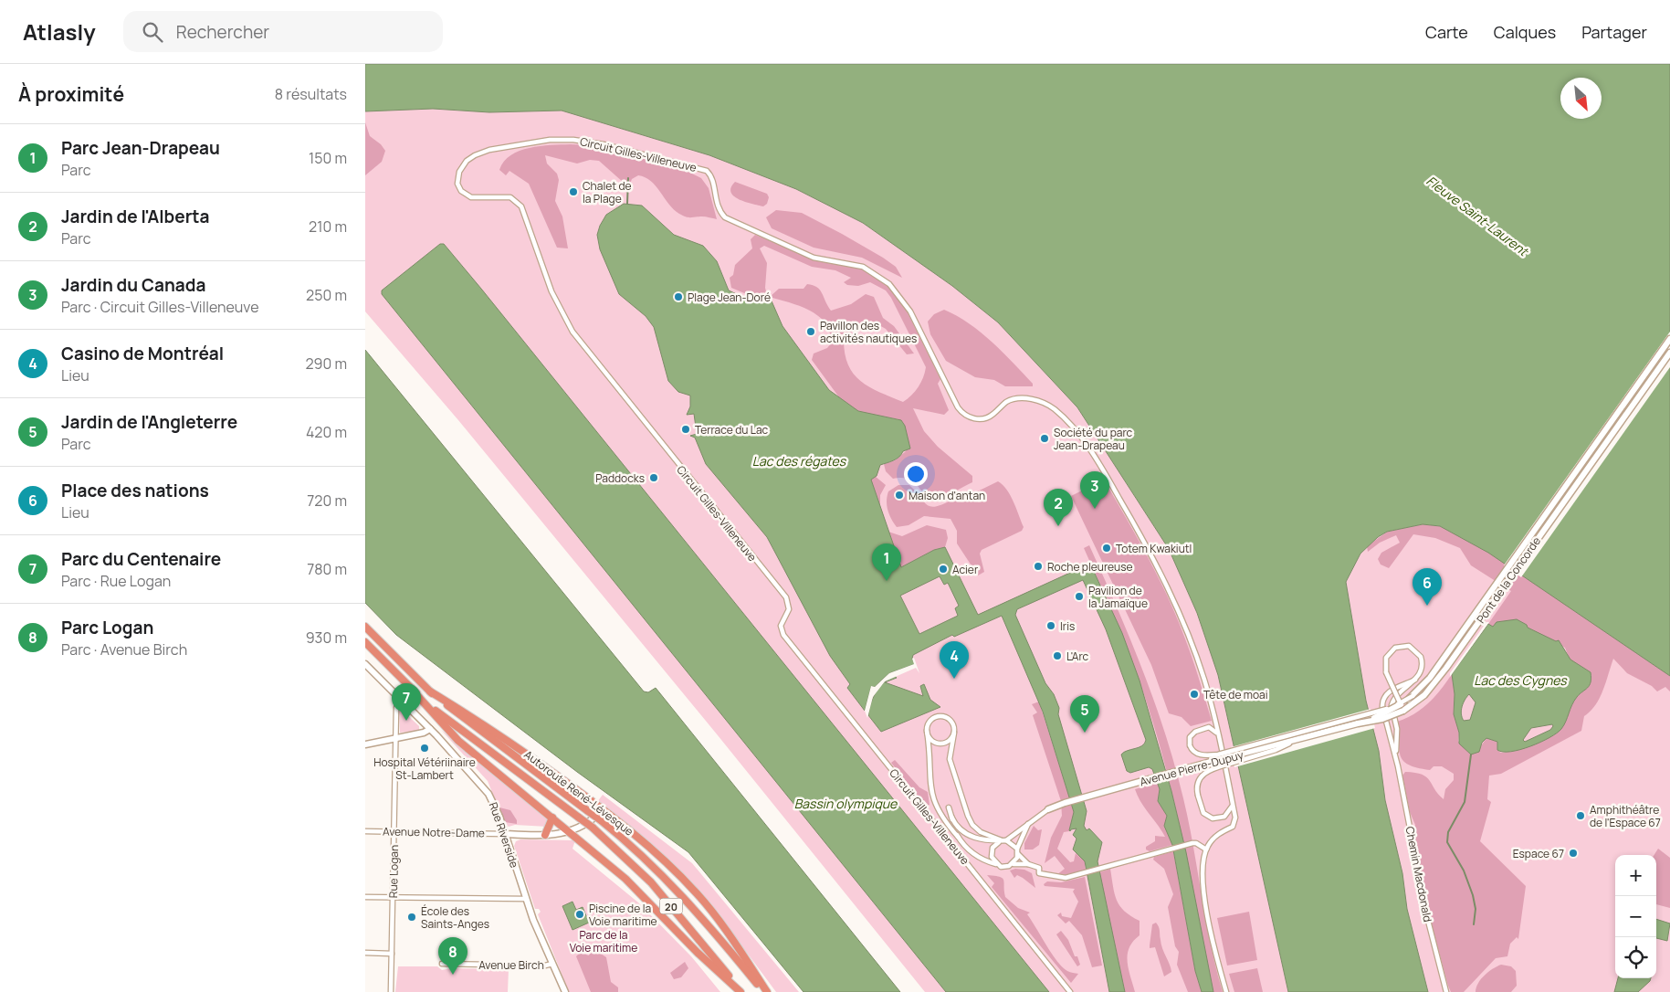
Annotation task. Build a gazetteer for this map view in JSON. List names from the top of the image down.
{
  "streets": {
    "highway": ["Autoroute René-Lévesque", "20"],
    "street": [
      "Circuit Gilles-Villeneuve",
      "Pont de la Concorde",
      "Avenue Pierre-Dupuy",
      "Avenue Notre-Dame",
      "Rue Riverside",
      "Rue Logan",
      "Chemin Macdonald",
      "Avenue Birch"
    ]
  },
  "crossings": [
    ["Circuit Gilles-Villeneuve", "Pont de la Concorde"],
    ["Pont de la Concorde", "Avenue Pierre-Dupuy"],
    ["Avenue Notre-Dame", "Rue Riverside"],
    ["Avenue Notre-Dame", "Rue Logan"],
    ["Rue Riverside", "Rue Logan"],
    ["Rue Riverside", "Avenue Birch"]
  ],
  "water": [
    "Fleuve Saint-Laurent",
    "Lac des régates",
    "Lac des Cygnes",
    "Bassin olympique"
  ],
  "parks": ["Parc de la Voie maritime"],
  "places": [
    "Chalet de la Plage",
    "Plage Jean-Doré",
    "Pavillon des activités nautiques",
    "Terrace du Lac",
    "Société du parc Jean-Drapeau",
    "Paddocks",
    "Maison d'antan",
    "Totem Kwakiutl",
    "Roche pleureuse",
    "Acier",
    "Pavilion de la Jamaïque",
    "Iris",
    "L'Arc",
    "Tête de moai",
    "Hospital Vétériinaire St-Lambert",
    "Amphithéâtre de l'Espace 67",
    "Espace 67",
    "Piscine de la Voie maritime",
    "École des Saints-Anges"
  ],
  "north": "bottom right",
  "page": {
    "header": "Atlasly",
    "search": "Rechercher",
    "nav": ["Carte", "Calques", "Partager"],
    "heading": ["À proximité", "8 résultats"],
    "list": [
      {
        "mark": "1",
        "name": "Parc Jean-Drapeau",
        "note": "Parc",
        "value": "150 m"
      },
      {
        "mark": "2",
        "name": "Jardin de l'Alberta",
        "note": "Parc",
        "value": "210 m"
      },
      {
        "mark": "3",
        "name": "Jardin du Canada",
        "note": "Parc · Circuit Gilles-Villeneuve",
        "value": "250 m"
      },
      {
        "mark": "4",
        "name": "Casino de Montréal",
        "note": "Lieu",
        "value": "290 m"
      },
      {
        "mark": "5",
        "name": "Jardin de l'Angleterre",
        "note": "Parc",
        "value": "420 m"
      },
      {
        "mark": "6",
        "name": "Place des nations",
        "note": "Lieu",
        "value": "720 m"
      },
      {
        "mark": "7",
        "name": "Parc du Centenaire",
        "note": "Parc · Rue Logan",
        "value": "780 m"
      },
      {
        "mark": "8",
        "name": "Parc Logan",
        "note": "Parc · Avenue Birch",
        "value": "930 m"
      }
    ],
    "pins": [
      "3",
      "2",
      "1",
      "6",
      "4",
      "7",
      "5",
      "8"
    ],
    "map_buttons": ["+", "−"]
  }
}
